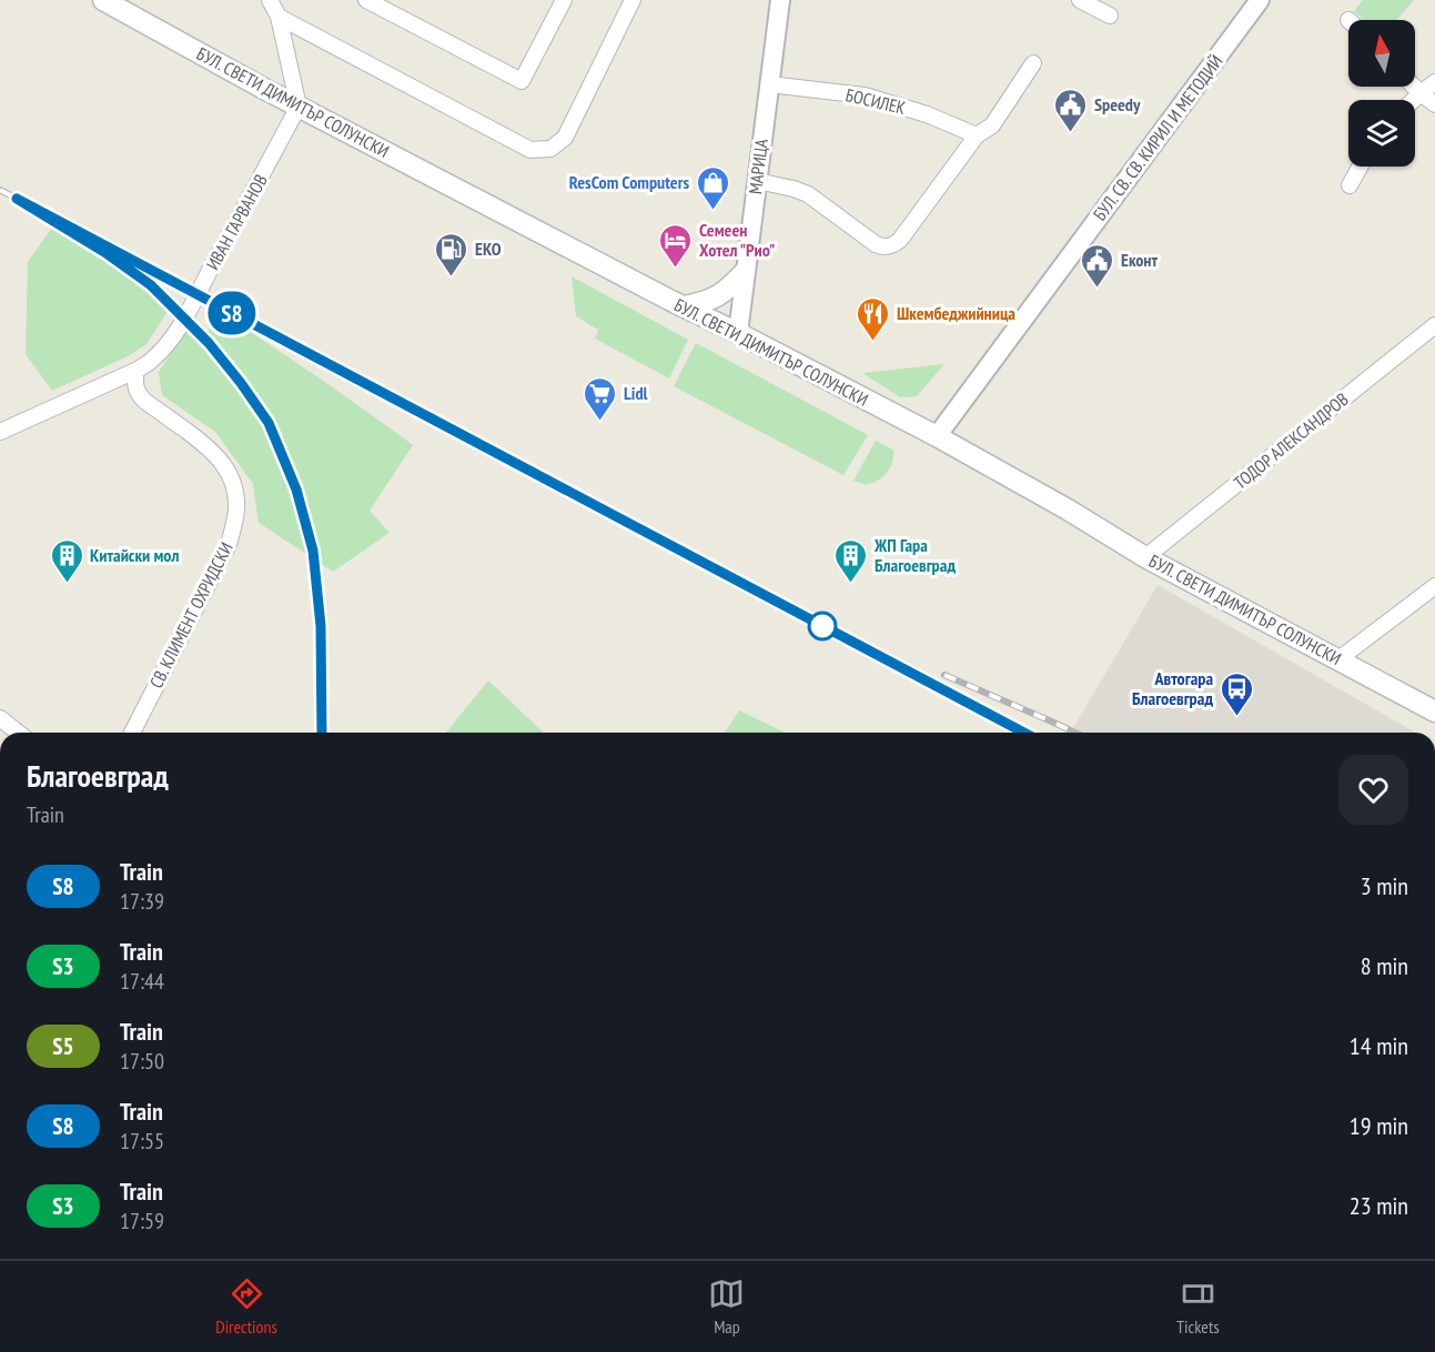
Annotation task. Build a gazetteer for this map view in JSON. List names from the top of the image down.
{
  "streets": {
    "main road": ["БУЛ. СВЕТИ ДИМИТЪР СОЛУНСКИ"],
    "street": [
      "БОСИЛЕК",
      "БУЛ. СВ. СВ. КИРИЛ И МЕТОДИЙ",
      "МАРИЦА",
      "ИВАН ГАРВАНОВ",
      "ТОДОР АЛЕКСАНДРОВ",
      "СВ. КЛИМЕНТ ОХРИДСКИ"
    ]
  },
  "crossings": [
    ["БОСИЛЕК", "МАРИЦА"],
    ["БУЛ. СВЕТИ ДИМИТЪР СОЛУНСКИ", "БУЛ. СВ. СВ. КИРИЛ И МЕТОДИЙ"],
    ["БУЛ. СВЕТИ ДИМИТЪР СОЛУНСКИ", "МАРИЦА"],
    ["БУЛ. СВЕТИ ДИМИТЪР СОЛУНСКИ", "ИВАН ГАРВАНОВ"],
    ["БУЛ. СВЕТИ ДИМИТЪР СОЛУНСКИ", "ТОДОР АЛЕКСАНДРОВ"],
    ["ИВАН ГАРВАНОВ", "СВ. КЛИМЕНТ ОХРИДСКИ"]
  ],
  "places": {
    "public building": ["Speedy", "Еконт"],
    "shop": ["ResCom Computers"],
    "hotel": ["Семеен Хотел \"Рио\""],
    "fuel station": ["EKO"],
    "restaurant": ["Шкембеджийница"],
    "supermarket": ["Lidl"],
    "building": ["Китайски мол", "ЖП Гара Благоевград"],
    "bus stop": ["Автогара Благоевград"]
  },
  "north": "top",
  "page": {
    "on_map": "S8",
    "heading": ["Благоевград", "Train"],
    "list": [
      {
        "mark": "S8",
        "name": "Train",
        "note": "17:39",
        "value": "3 min"
      },
      {
        "mark": "S3",
        "name": "Train",
        "note": "17:44",
        "value": "8 min"
      },
      {
        "mark": "S5",
        "name": "Train",
        "note": "17:50",
        "value": "14 min"
      },
      {
        "mark": "S8",
        "name": "Train",
        "note": "17:55",
        "value": "19 min"
      },
      {
        "mark": "S3",
        "name": "Train",
        "note": "17:59",
        "value": "23 min"
      }
    ],
    "tabs": ["Directions", "Map", "Tickets"]
  }
}
